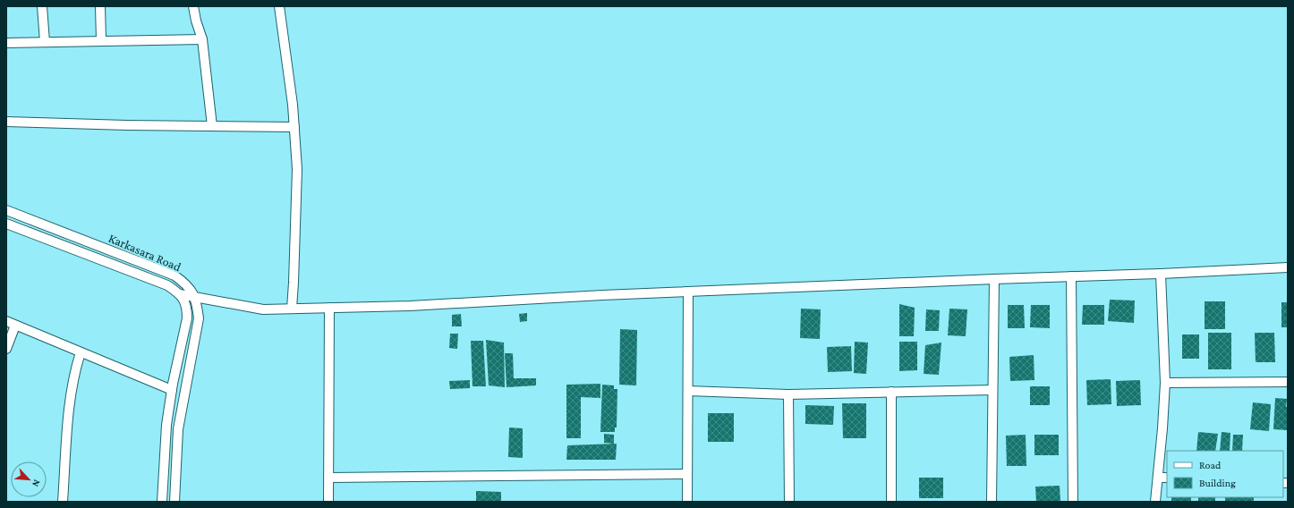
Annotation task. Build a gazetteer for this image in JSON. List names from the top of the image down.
{
  "streets": {
    "street": ["Karkasara Road"]
  },
  "legend": ["Road", "Building"],
  "north": "bottom right"
}
